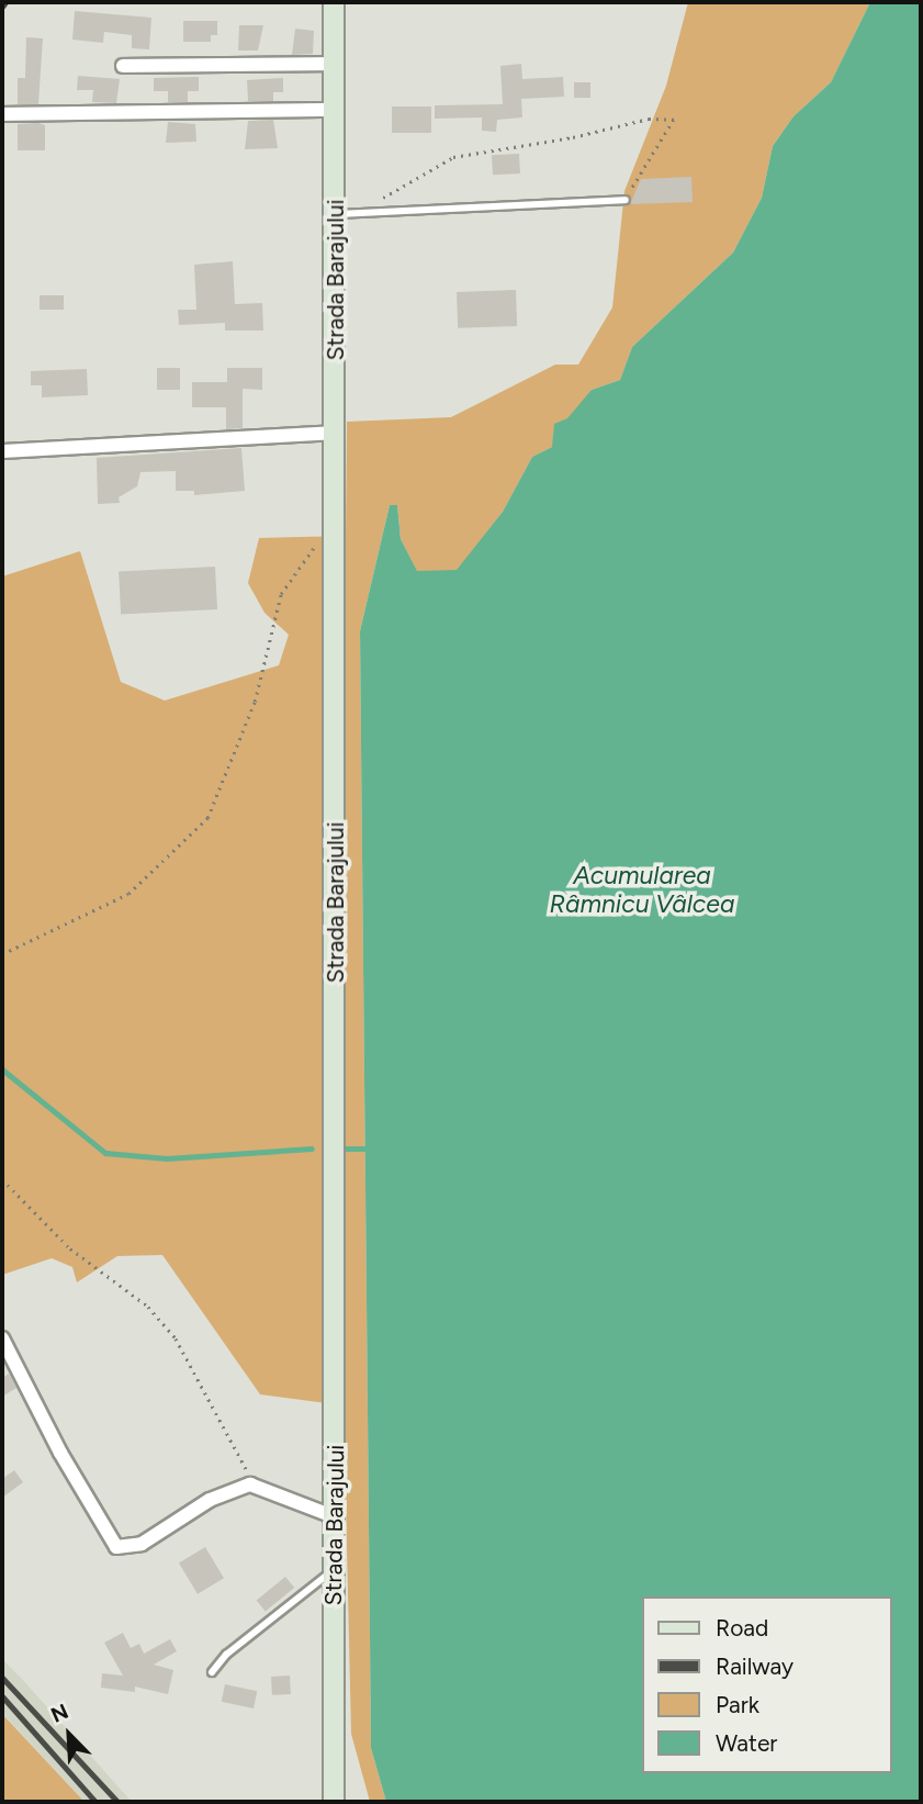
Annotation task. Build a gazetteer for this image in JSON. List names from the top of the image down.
{
  "streets": {
    "street": ["Strada Barajului"]
  },
  "water": ["Acumularea Râmnicu Vâlcea"],
  "legend": [
    "Road",
    "Railway",
    "Park",
    "Water"
  ],
  "north": "top left"
}
